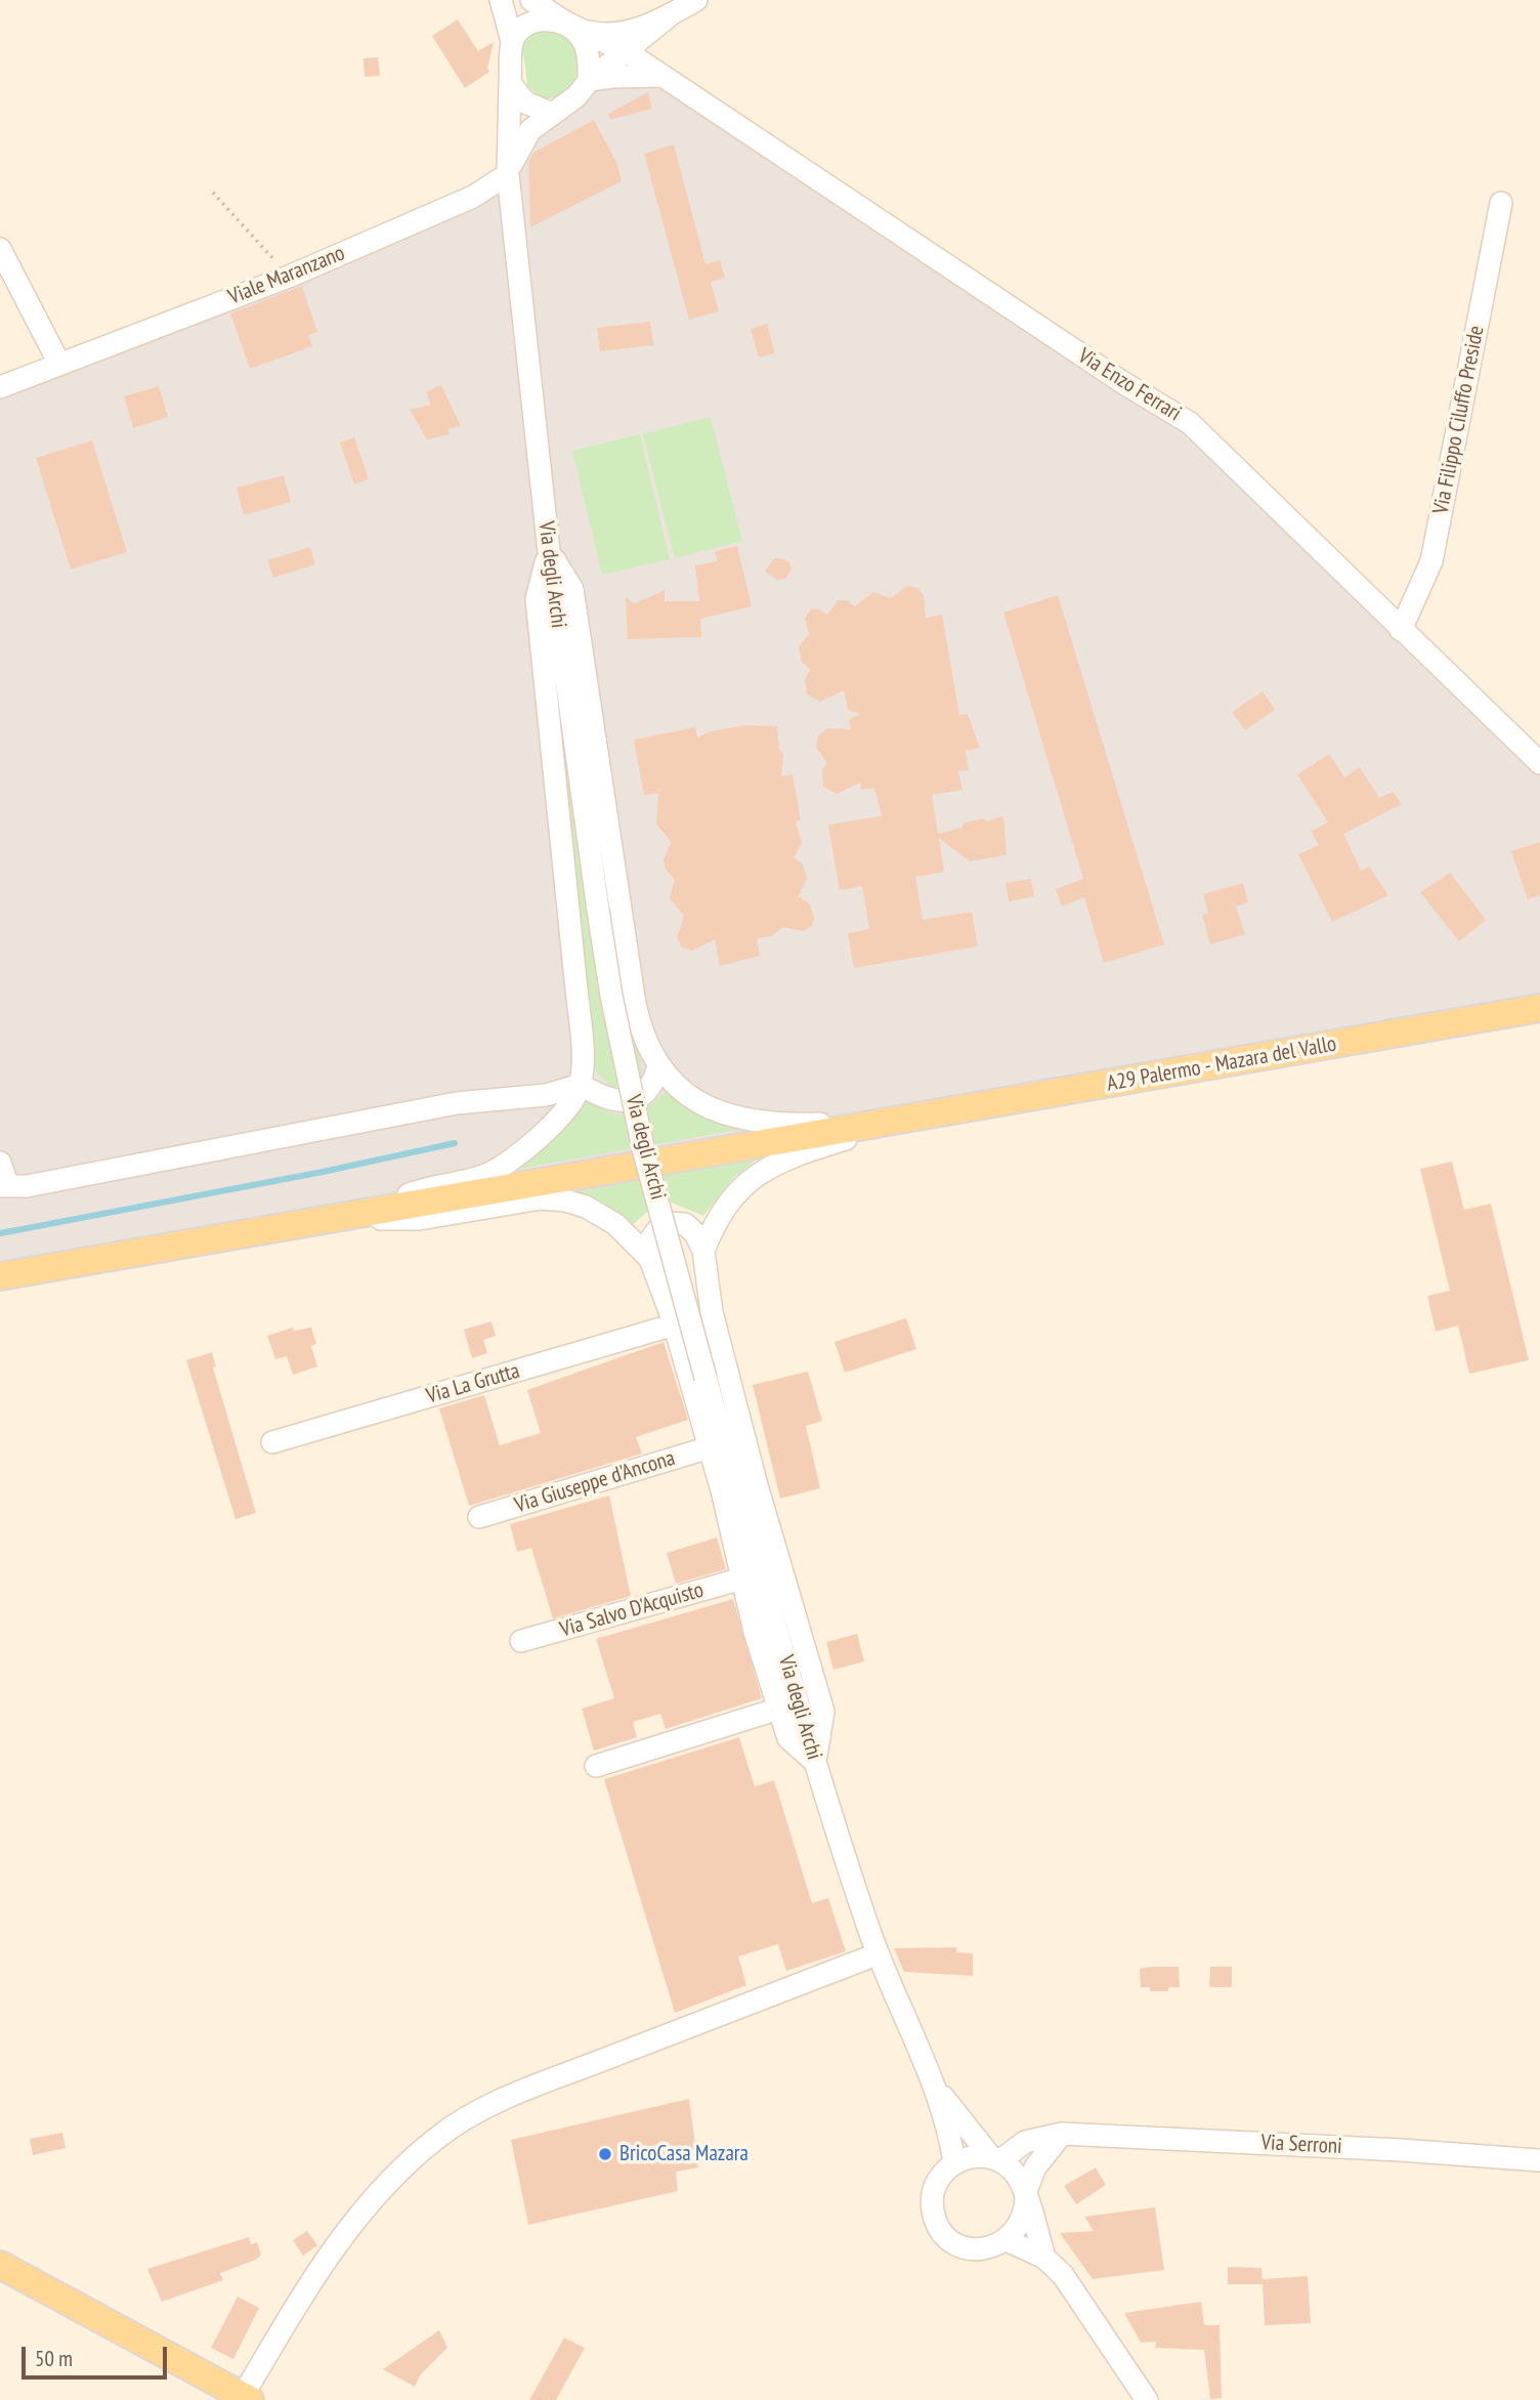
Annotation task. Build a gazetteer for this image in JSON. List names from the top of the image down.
{
  "streets": {
    "main road": ["A29 Palermo - Mazara del Vallo"],
    "street": [
      "Viale Maranzano",
      "Via Enzo Ferrari",
      "Via Filippo Ciluffo Preside",
      "Via degli Archi",
      "Via La Grutta",
      "Via Giuseppe d'Ancona",
      "Via Salvo D'Acquisto",
      "Via Serroni"
    ]
  },
  "crossings": [
    ["Viale Maranzano", "Via degli Archi"],
    ["Via Enzo Ferrari", "Via Filippo Ciluffo Preside"],
    ["Via Enzo Ferrari", "Via degli Archi"],
    ["Via degli Archi", "Via Serroni"]
  ],
  "places": ["BricoCasa Mazara"],
  "scale_bar": "50 m"
}
